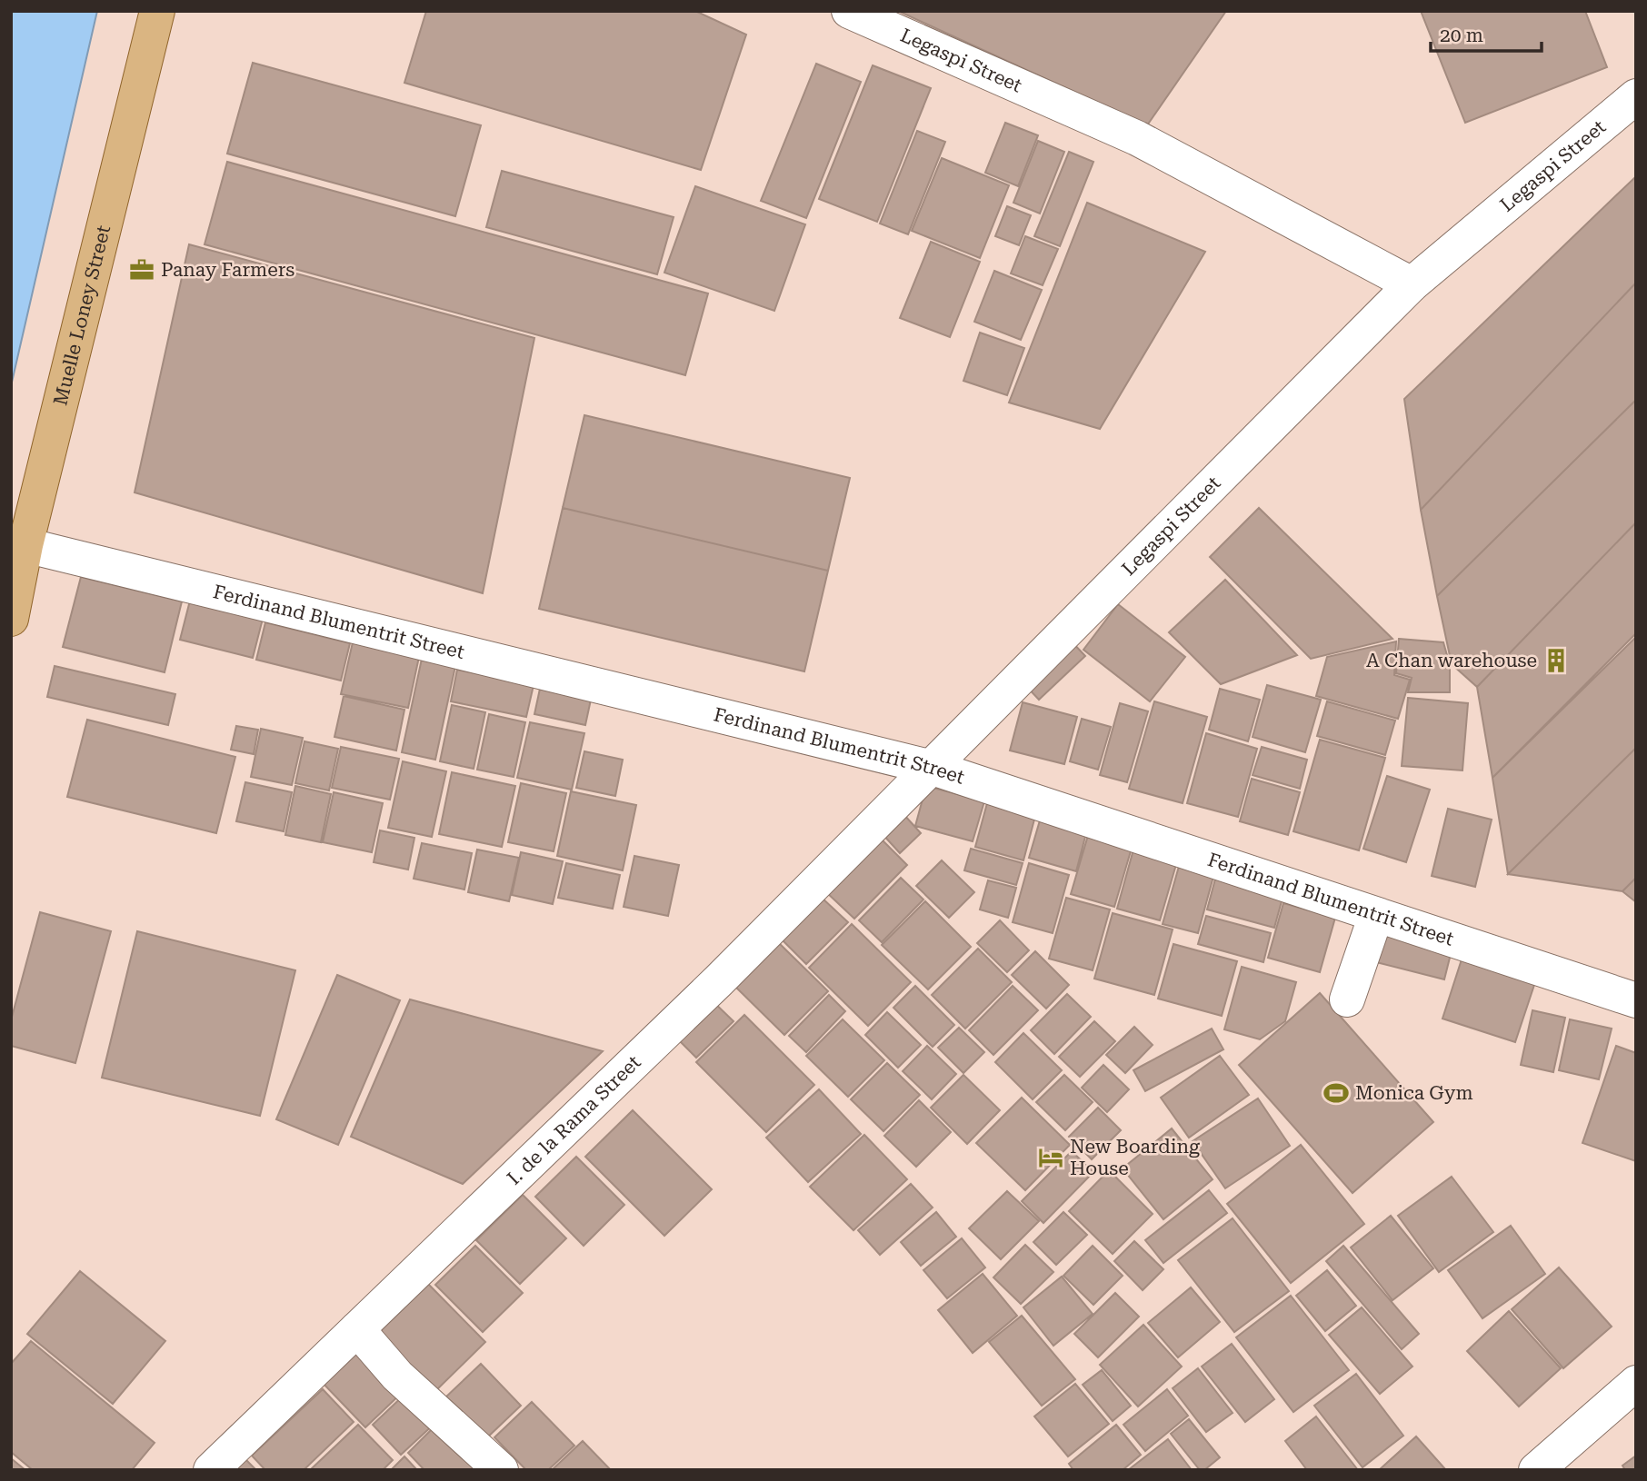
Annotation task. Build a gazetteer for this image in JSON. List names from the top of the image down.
{
  "streets": {
    "main road": ["Muelle Loney Street"],
    "street": ["Legaspi Street", "Ferdinand Blumentrit Street", "I. de la Rama Street"]
  },
  "crossings": [
    ["Legaspi Street", "Ferdinand Blumentrit Street"],
    ["Legaspi Street", "I. de la Rama Street"],
    ["Muelle Loney Street", "Ferdinand Blumentrit Street"],
    ["Ferdinand Blumentrit Street", "I. de la Rama Street"]
  ],
  "places": {
    "office": ["Panay Farmers"],
    "building": ["A Chan warehouse"],
    "sports": ["Monica Gym"],
    "hotel": ["New Boarding House"]
  },
  "scale_bar": "20 m"
}
